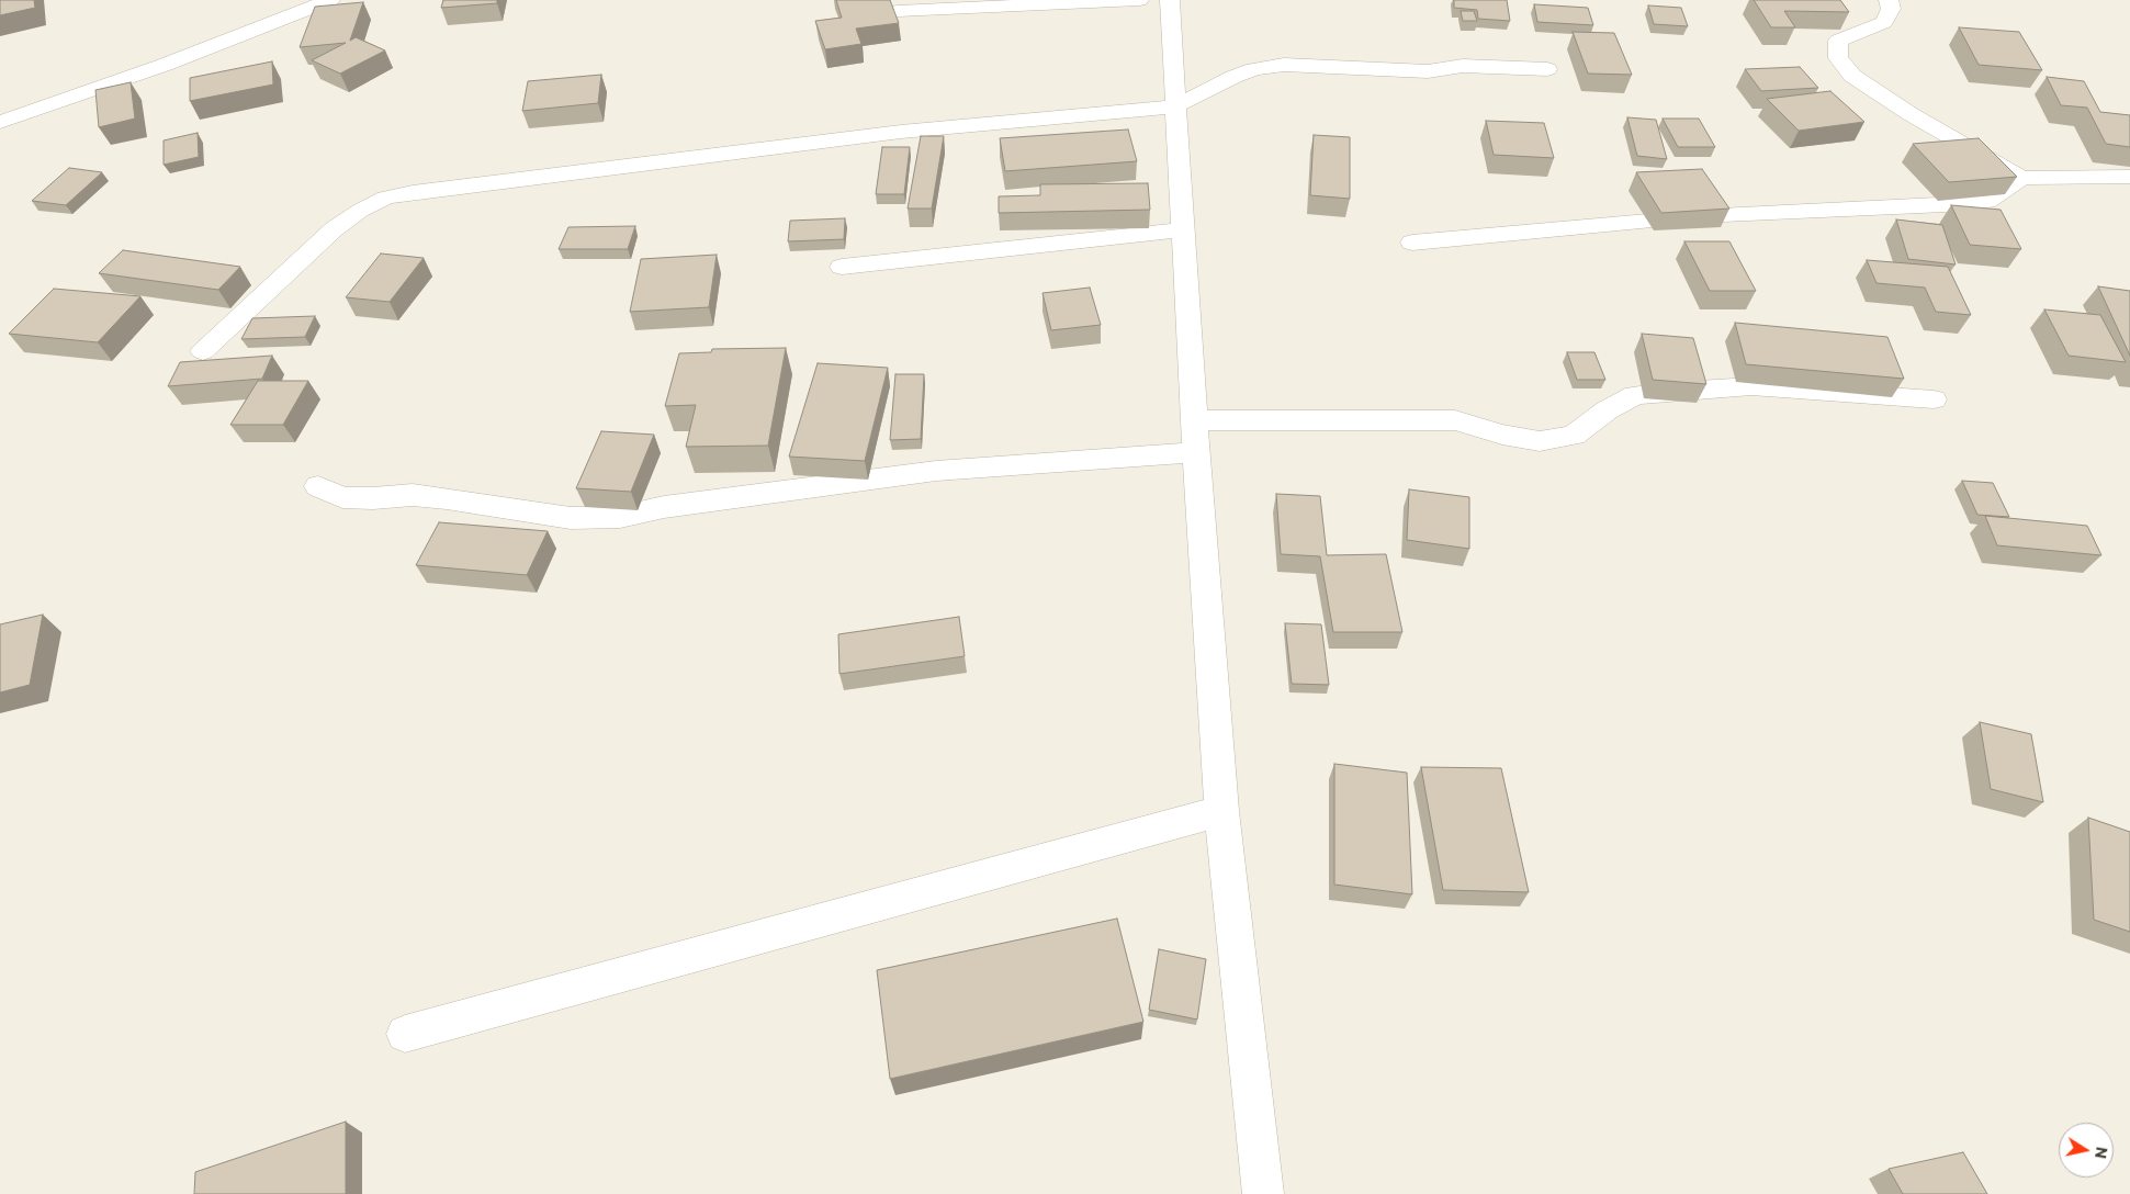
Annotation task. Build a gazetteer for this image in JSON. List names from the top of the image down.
{
  "north": "right"
}
